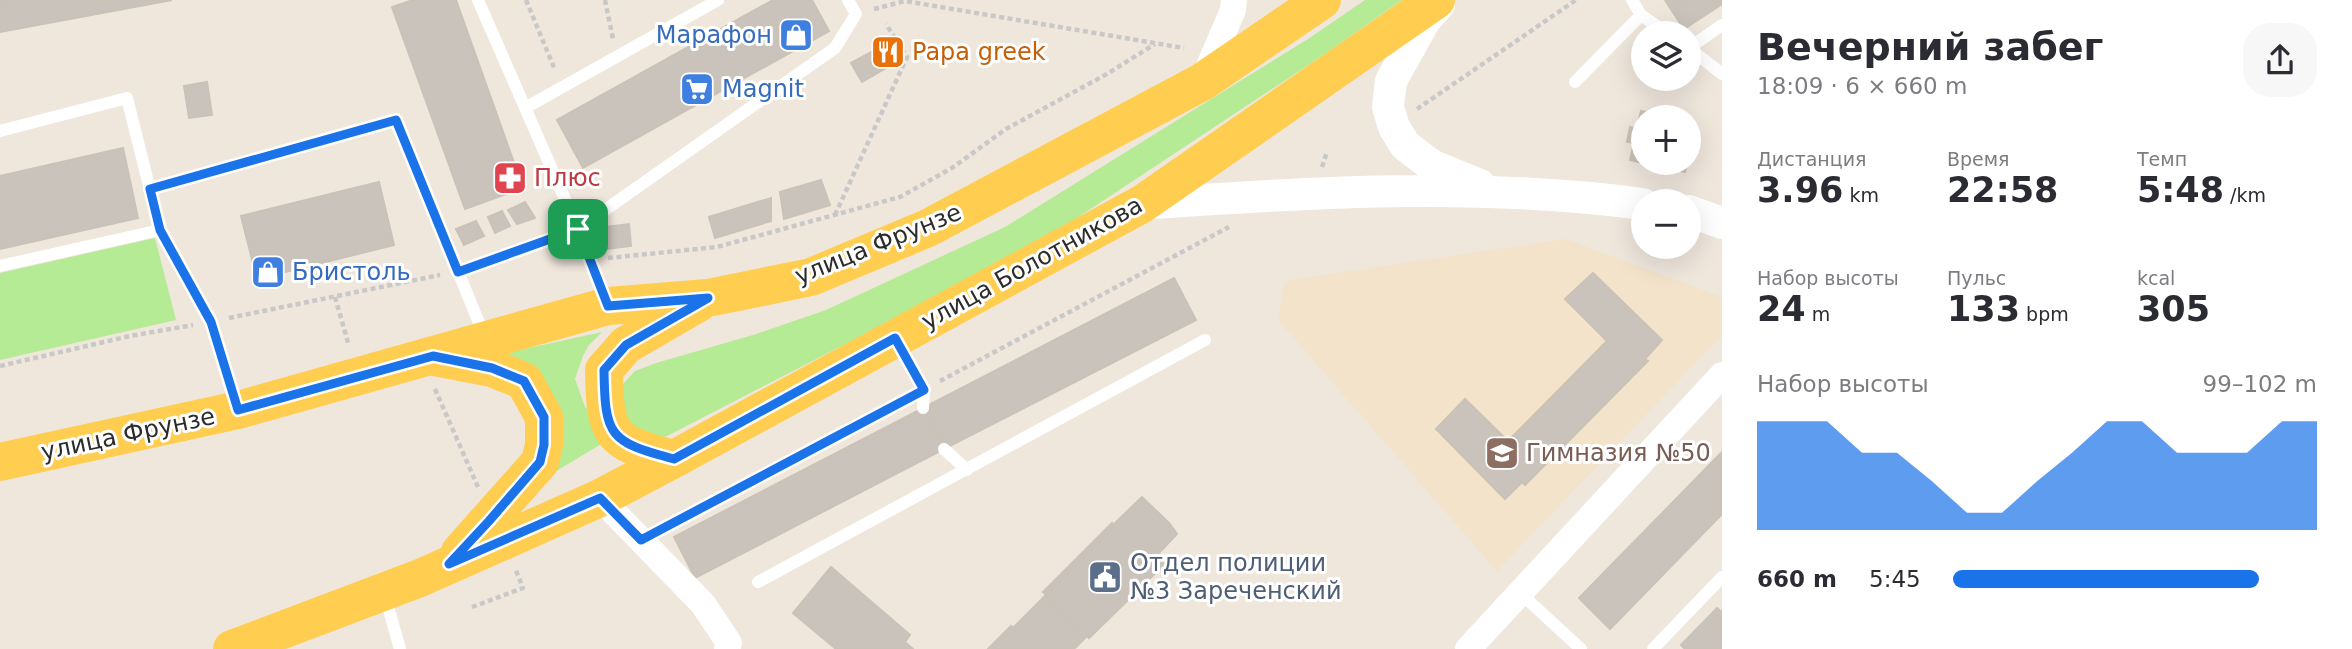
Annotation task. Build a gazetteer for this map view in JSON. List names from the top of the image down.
{
  "streets": {
    "main road": ["улица Фрунзе", "улица Болотникова"]
  },
  "places": {
    "shop": ["Марафон", "Бристоль"],
    "restaurant": ["Papa greek"],
    "supermarket": ["Magnit"],
    "pharmacy": ["Плюс"],
    "school or university": ["Гимназия №50"],
    "public building": ["Отдел полиции №3 Зареченский"]
  },
  "page": {
    "heading": ["Вечерний забег", "18:09 · 6 × 660 m"],
    "map_buttons": ["+", "−"],
    "stats": [
      ["Дистанция", "3.96 km"],
      ["Время", "22:58"],
      ["Темп", "5:48 /km"],
      ["Набор высоты", "24 m"],
      ["Пульс", "133 bpm"],
      ["kcal", "305"]
    ],
    "chart": ["Набор высоты", "99–102 m"],
    "list": [
      {
        "name": "660 m",
        "note": "5:45"
      }
    ]
  }
}
